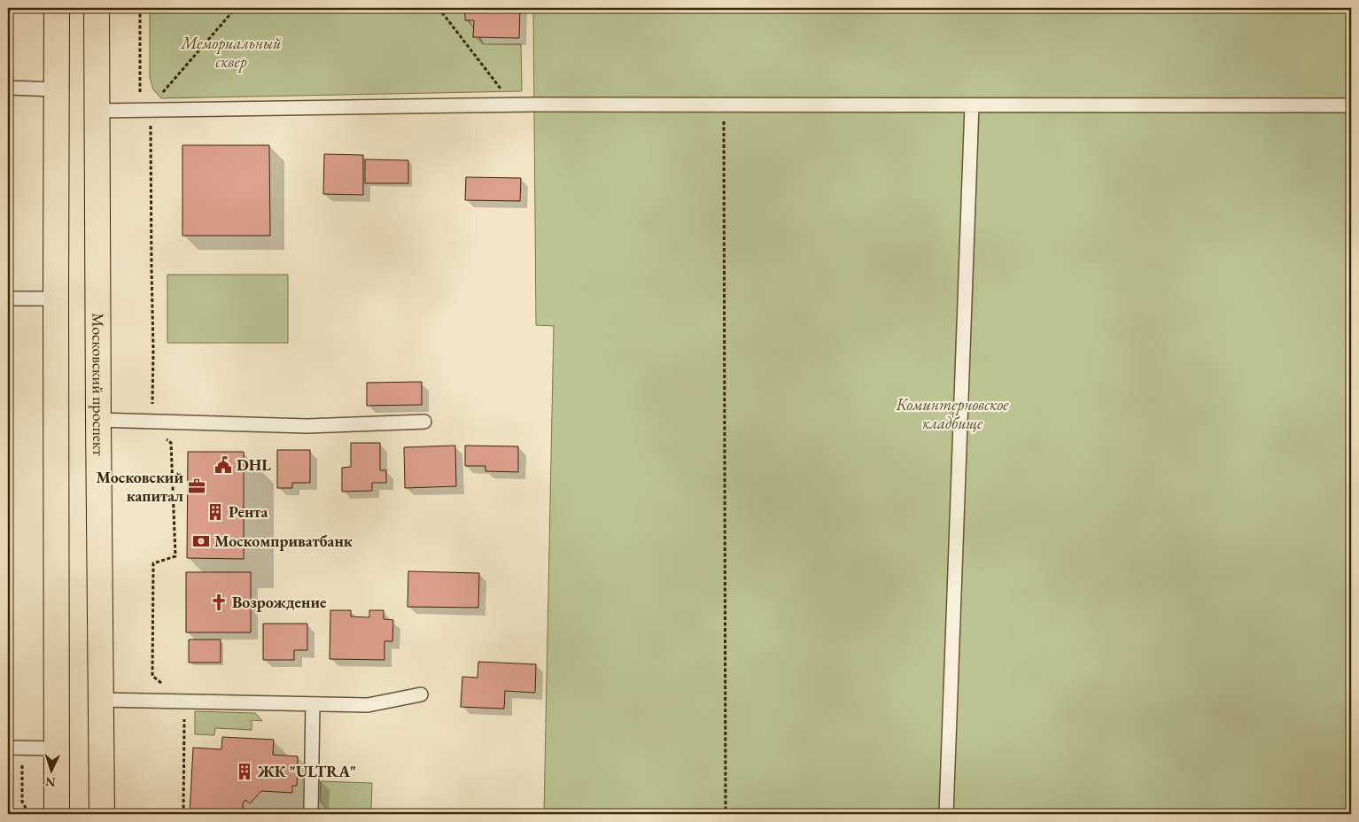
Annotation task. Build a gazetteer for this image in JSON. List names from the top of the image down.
{
  "streets": {
    "main road": ["Московский проспект"]
  },
  "parks": ["Мемориальный сквер", "Коминтерновское кладбище"],
  "places": {
    "public building": ["DHL"],
    "office": ["Московский капитал"],
    "building": ["Рента", "ЖК \"ULTRA\""],
    "bank": ["Москомприватбанк"],
    "church": ["Возрождение"]
  },
  "north": "bottom"
}
